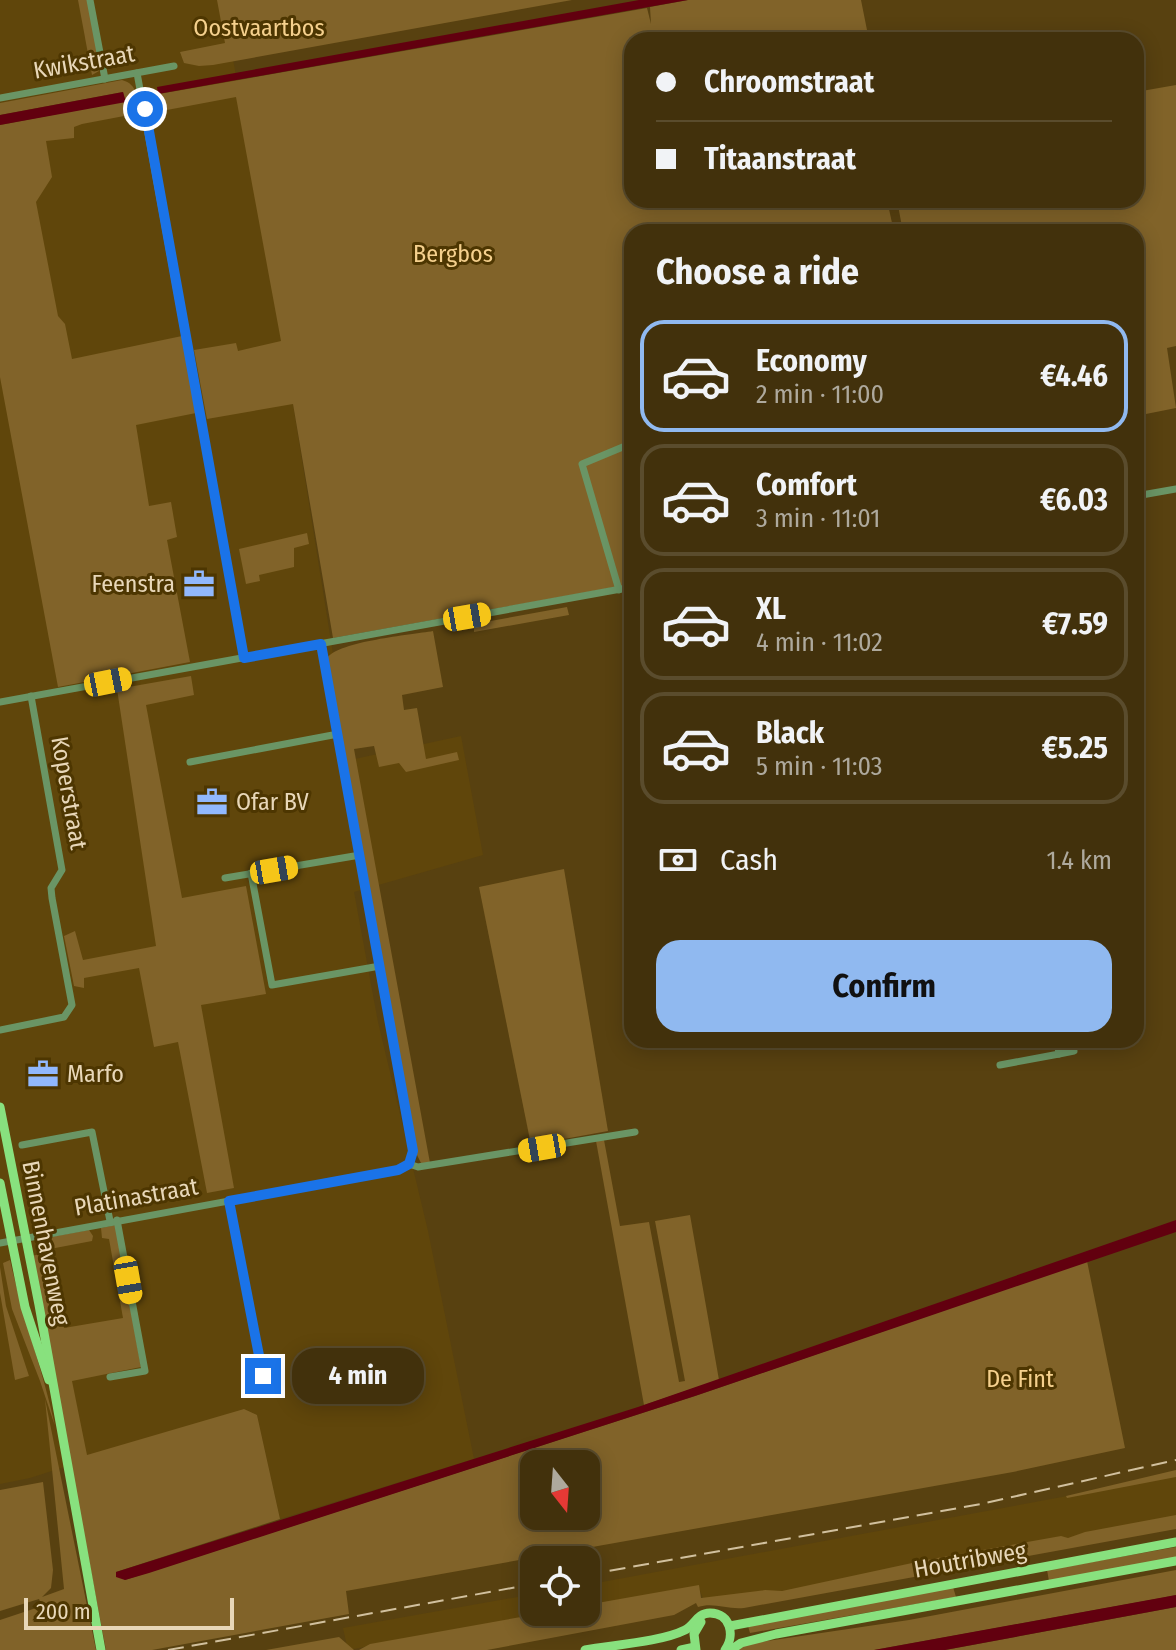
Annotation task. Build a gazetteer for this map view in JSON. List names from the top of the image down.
{
  "streets": {
    "main road": ["Binnenhavenweg", "Houtribweg"],
    "street": ["Kwikstraat", "Koperstraat", "Platinastraat"]
  },
  "crossings": [
    ["Platinastraat", "Binnenhavenweg"]
  ],
  "parks": ["Oostvaartbos", "Bergbos", "De Fint"],
  "places": {
    "office": ["Feenstra", "Ofar BV", "Marfo"]
  },
  "scale_bar": "200 m",
  "north": "bottom",
  "page": {
    "banner": ["Chroomstraat", "Titaanstraat"],
    "heading": "Choose a ride",
    "list": [
      {
        "name": "Economy",
        "note": "2 min · 11:00",
        "value": "€4.46"
      },
      {
        "name": "Comfort",
        "note": "3 min · 11:01",
        "value": "€6.03"
      },
      {
        "name": "XL",
        "note": "4 min · 11:02",
        "value": "€7.59"
      },
      {
        "name": "Black",
        "note": "5 min · 11:03",
        "value": "€5.25"
      }
    ],
    "pay": ["Cash", "1.4 km"],
    "buttons": "Confirm",
    "bubble": "4 min",
    "scale": "200 m"
  }
}
